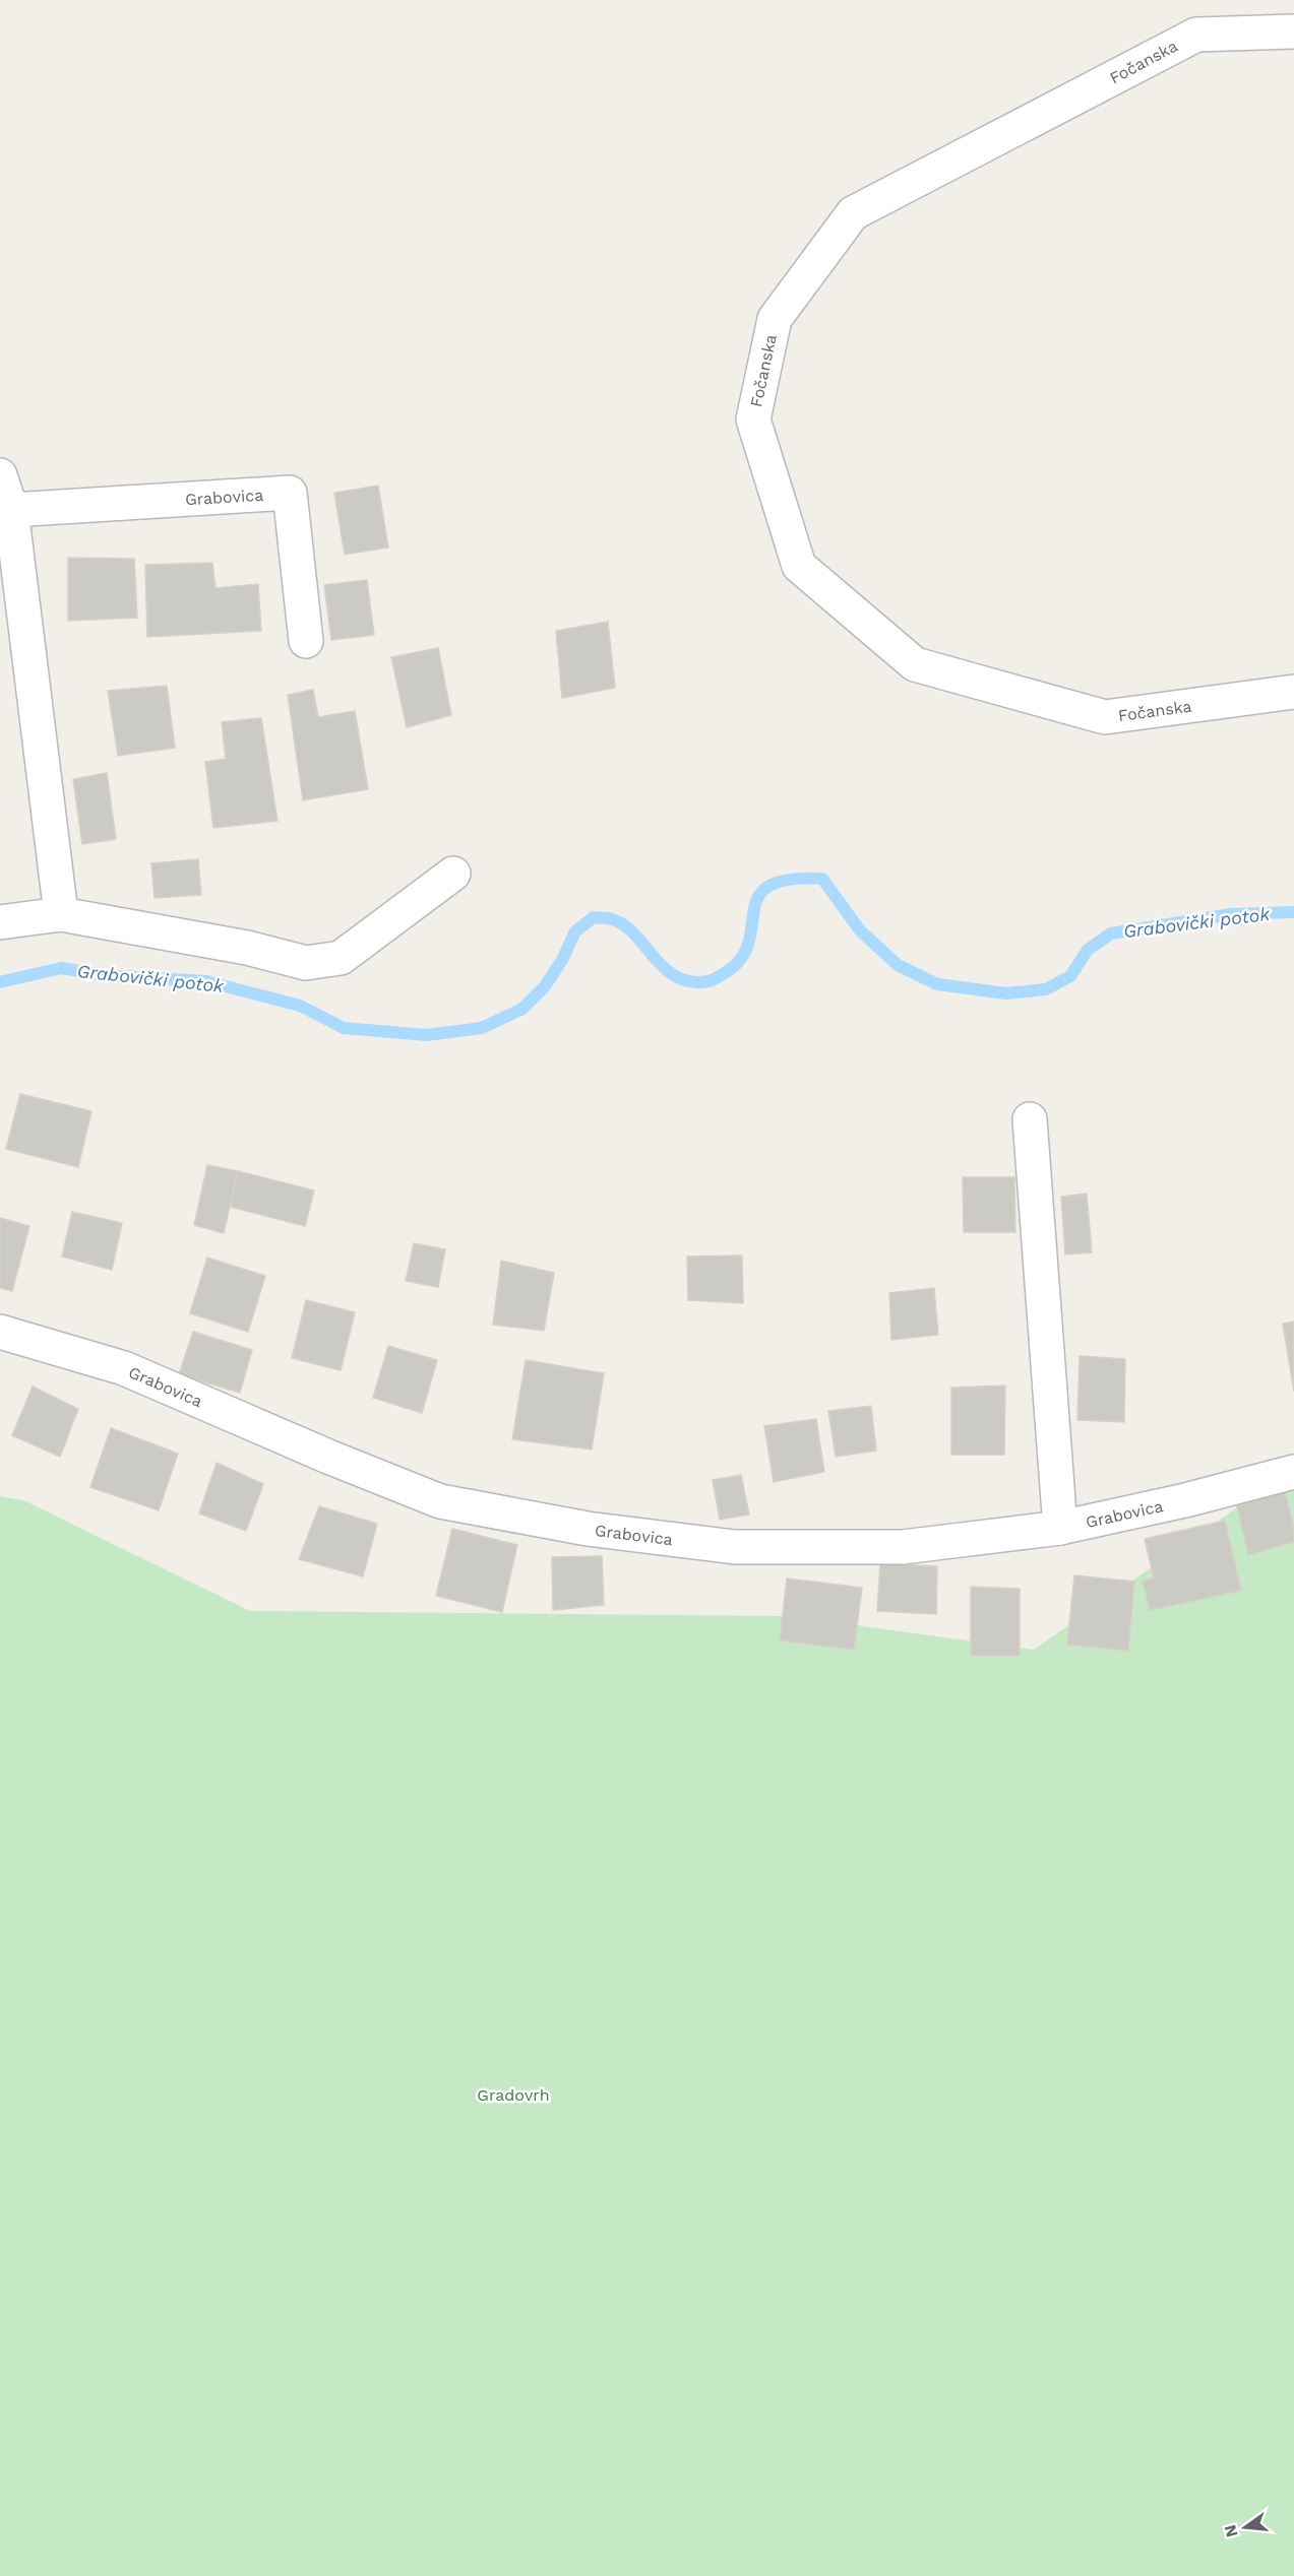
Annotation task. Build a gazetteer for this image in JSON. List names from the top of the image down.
{
  "streets": {
    "street": ["Fočanska", "Grabovica"]
  },
  "water": ["Grabovički potok"],
  "parks": ["Gradovrh"],
  "north": "left"
}
